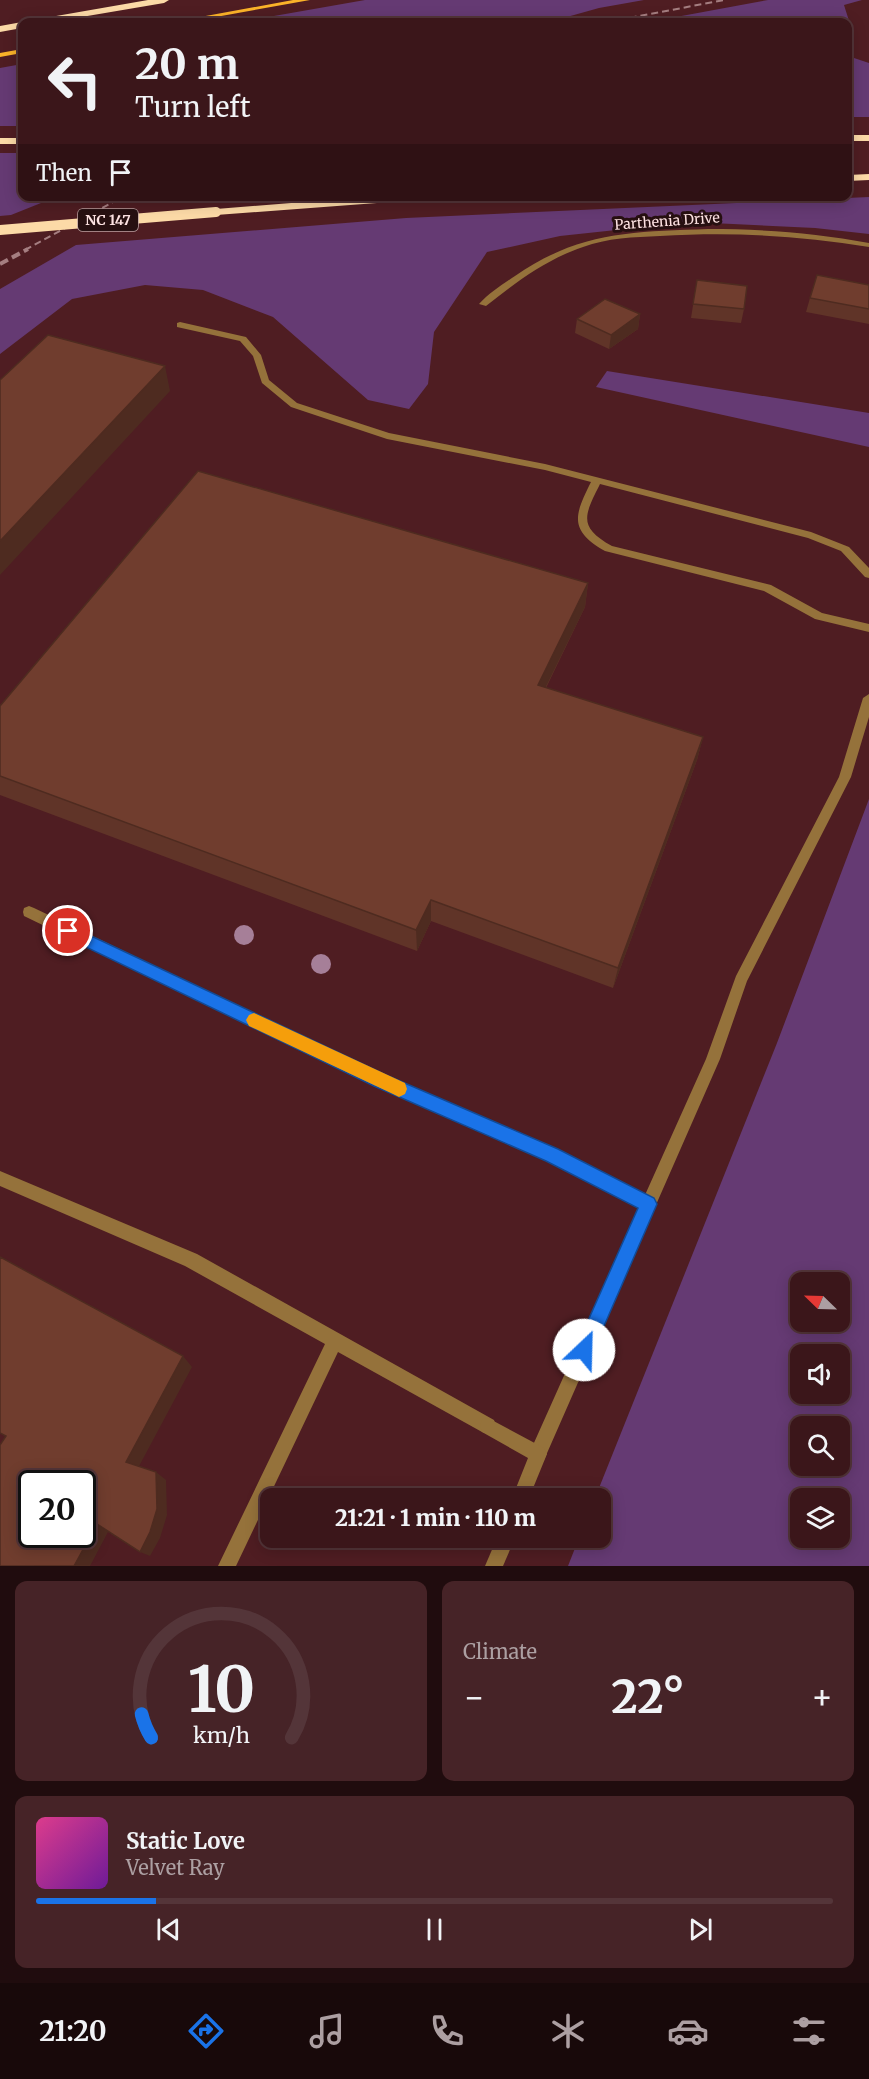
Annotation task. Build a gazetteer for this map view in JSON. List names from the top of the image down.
{
  "streets": {
    "highway": ["NC 147"],
    "street": ["Parthenia Drive"]
  },
  "north": "top left",
  "page": {
    "turn": ["20 m", "Turn left"],
    "then": "Then",
    "limit": "20",
    "trip": "21:21 · 1 min · 110 m",
    "tile": "Climate",
    "heat": ["−", "22°", "+"],
    "song": ["Static Love", "Velvet Ray"],
    "tabs": "21:20",
    "gauge": ["10", "km/h"]
  }
}
